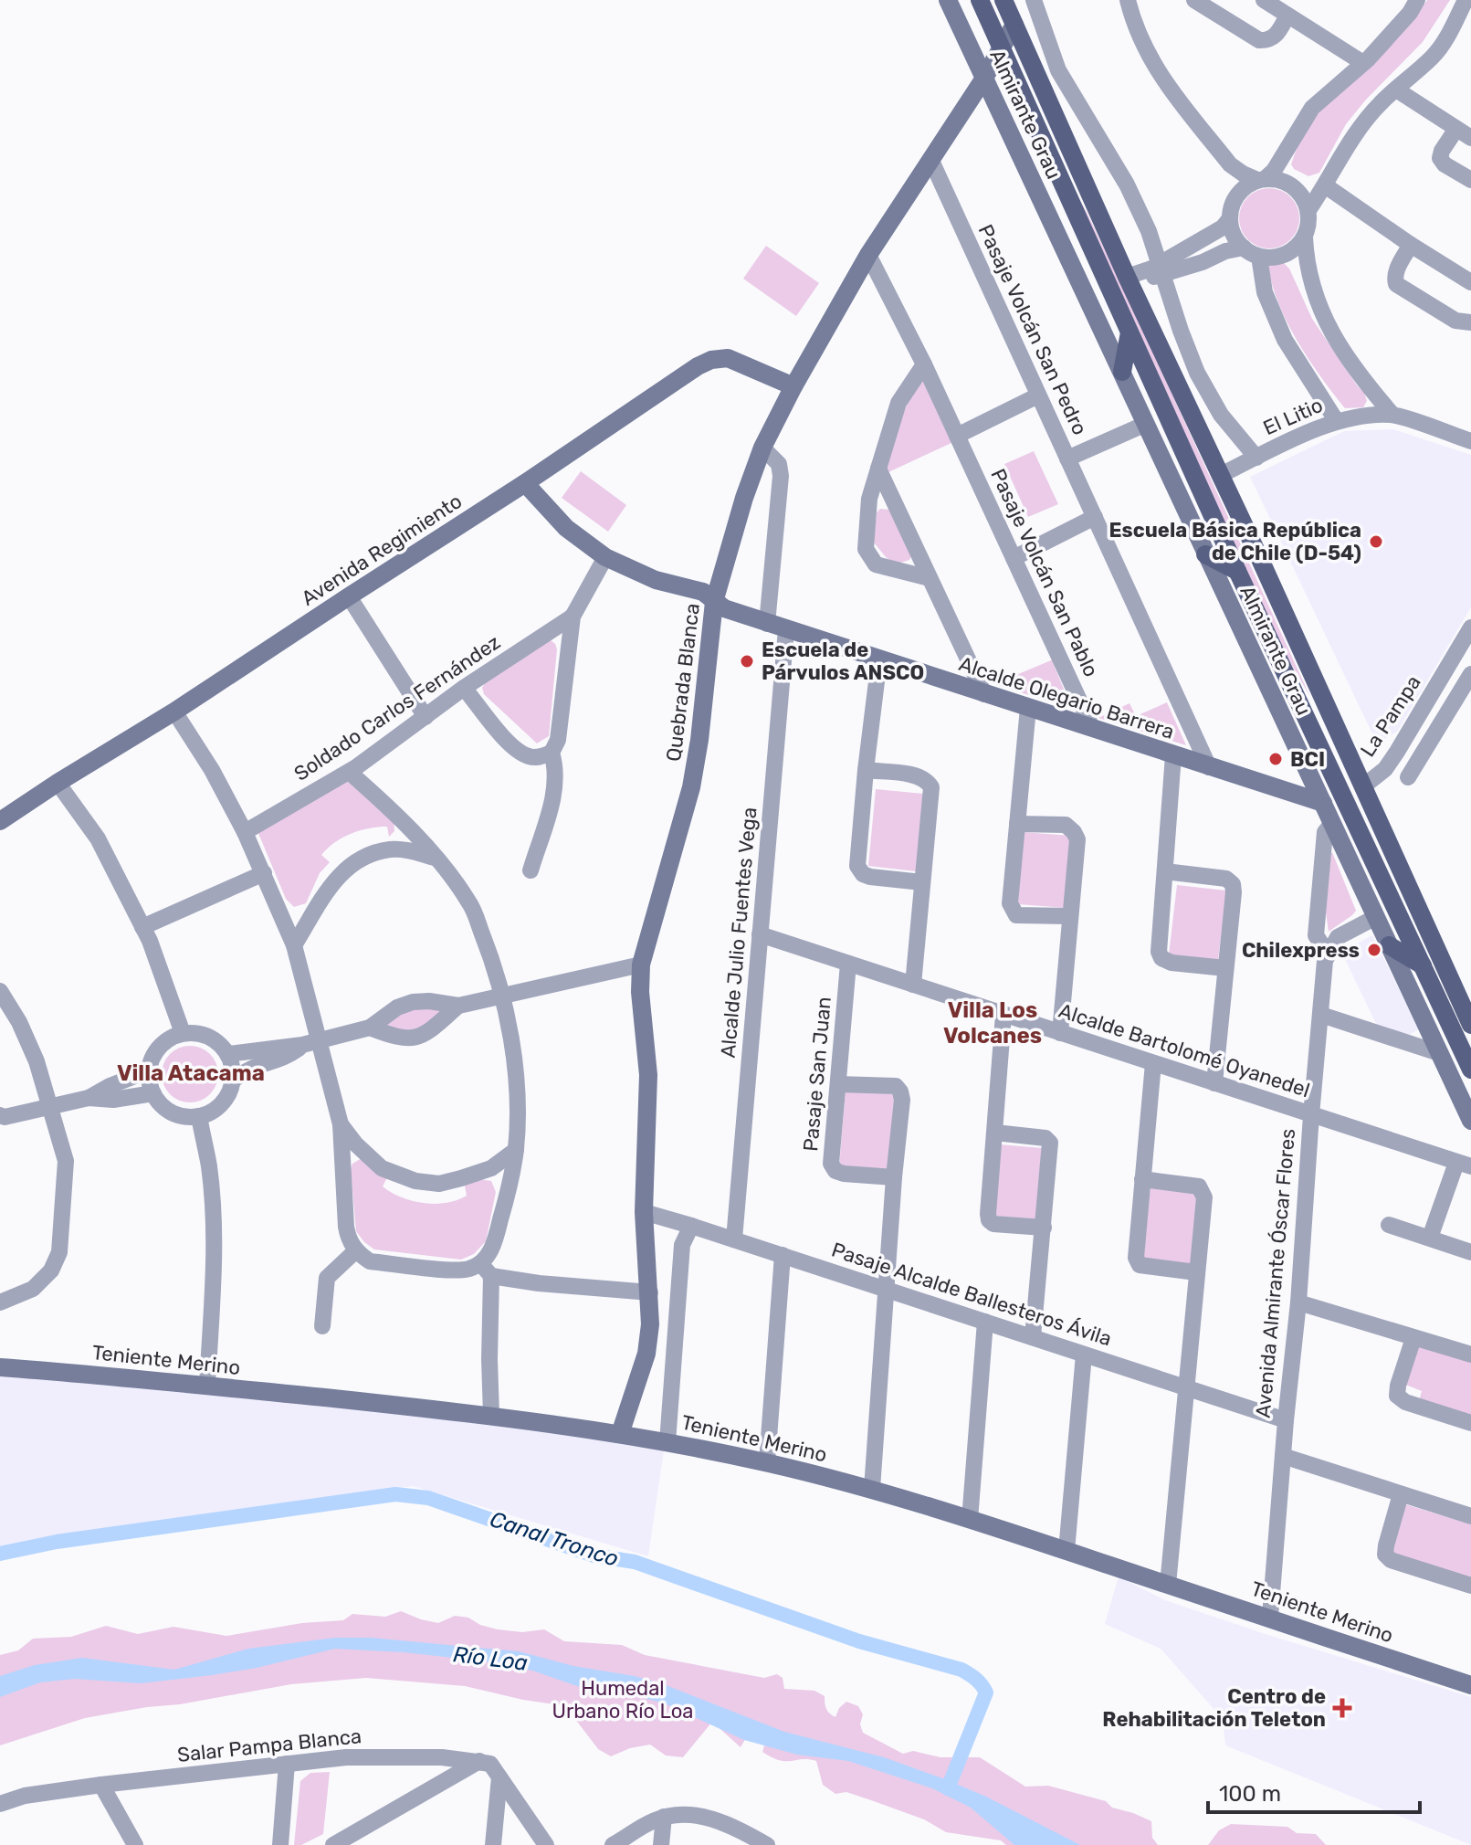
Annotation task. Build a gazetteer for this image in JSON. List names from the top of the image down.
{
  "streets": {
    "main road": ["Almirante Grau"],
    "street": [
      "Pasaje Volcán San Pedro",
      "El Litio",
      "Avenida Regimiento",
      "Pasaje Volcán San Pablo",
      "Quebrada Blanca",
      "Alcalde Olegario Barrera",
      "Soldado Carlos Fernández",
      "La Pampa",
      "Alcalde Julio Fuentes Vega",
      "Alcalde Bartolomé Oyanedel",
      "Pasaje San Juan",
      "Avenida Almirante Óscar Flores",
      "Pasaje Alcalde Ballesteros Ávila",
      "Teniente Merino",
      "Salar Pampa Blanca"
    ]
  },
  "crossings": [
    ["Almirante Grau", "El Litio"],
    ["Almirante Grau", "Quebrada Blanca"],
    ["Almirante Grau", "Alcalde Olegario Barrera"],
    ["Almirante Grau", "La Pampa"],
    ["Pasaje Volcán San Pedro", "Quebrada Blanca"],
    ["Pasaje Volcán San Pedro", "Alcalde Olegario Barrera"],
    ["Avenida Regimiento", "Quebrada Blanca"],
    ["Avenida Regimiento", "Alcalde Olegario Barrera"],
    ["Pasaje Volcán San Pablo", "Quebrada Blanca"],
    ["Pasaje Volcán San Pablo", "Alcalde Olegario Barrera"],
    ["Quebrada Blanca", "Alcalde Olegario Barrera"],
    ["Quebrada Blanca", "Pasaje Alcalde Ballesteros Ávila"],
    ["Quebrada Blanca", "Teniente Merino"],
    ["Alcalde Olegario Barrera", "La Pampa"],
    ["Alcalde Olegario Barrera", "Alcalde Julio Fuentes Vega"],
    ["Alcalde Julio Fuentes Vega", "Alcalde Bartolomé Oyanedel"],
    ["Alcalde Julio Fuentes Vega", "Pasaje Alcalde Ballesteros Ávila"],
    ["Alcalde Bartolomé Oyanedel", "Pasaje San Juan"],
    ["Alcalde Bartolomé Oyanedel", "Avenida Almirante Óscar Flores"],
    ["Avenida Almirante Óscar Flores", "Pasaje Alcalde Ballesteros Ávila"],
    ["Avenida Almirante Óscar Flores", "Teniente Merino"]
  ],
  "districts": ["Villa Los Volcanes", "Villa Atacama"],
  "water": ["Canal Tronco", "Río Loa"],
  "parks": ["Humedal Urbano Río Loa"],
  "places": {
    "other": [
      "Escuela Básica República de Chile (D-54)",
      "Escuela de Párvulos ANSCO",
      "BCI",
      "Chilexpress"
    ],
    "health": ["Centro de Rehabilitación Teleton"]
  },
  "scale_bar": "100 m"
}
